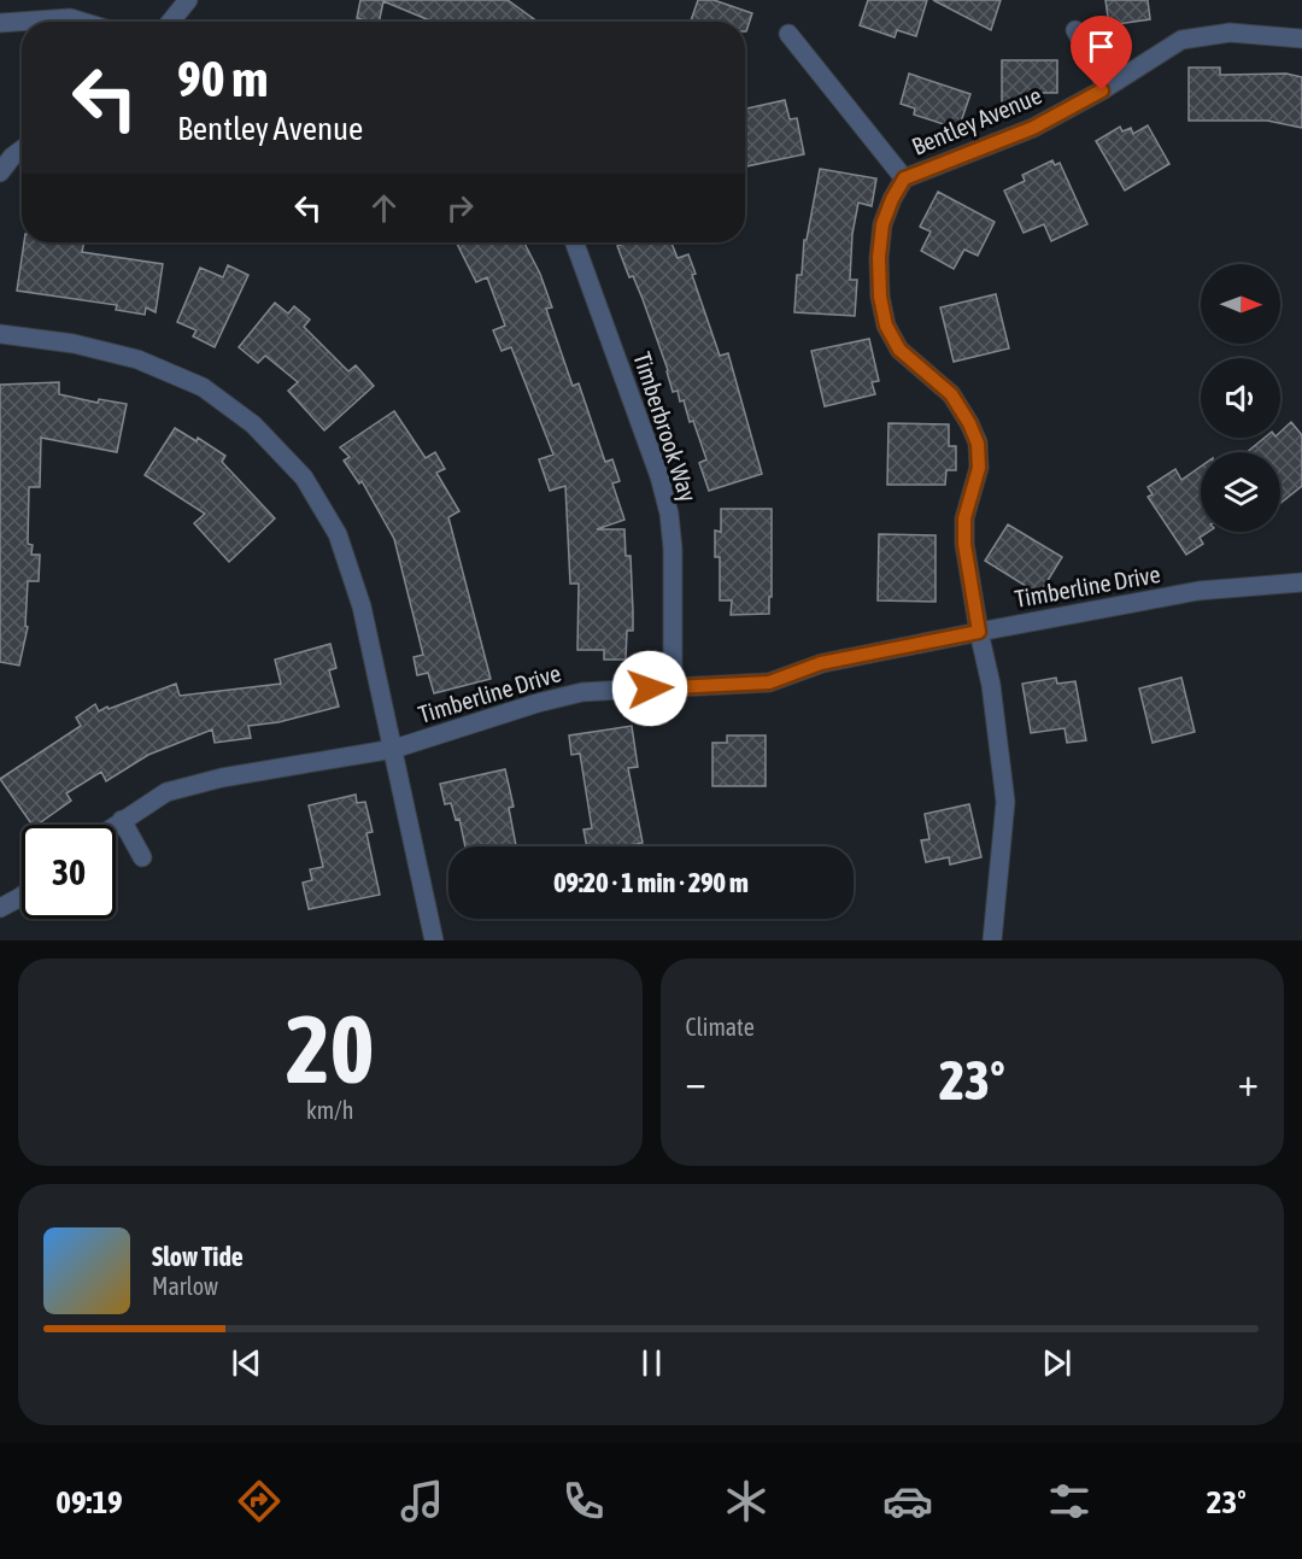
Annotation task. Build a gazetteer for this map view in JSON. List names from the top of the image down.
{
  "streets": {
    "street": ["Bentley Avenue", "Timberbrook Way", "Timberline Drive"]
  },
  "crossings": [
    ["Bentley Avenue", "Timberline Drive"],
    ["Timberbrook Way", "Timberline Drive"]
  ],
  "north": "right",
  "page": {
    "turn": ["90 m", "Bentley Avenue"],
    "limit": "30",
    "trip": "09:20 · 1 min · 290 m",
    "tile": [
      ["20", "km/h"],
      "Climate"
    ],
    "heat": ["−", "23°", "+"],
    "song": ["Slow Tide", "Marlow"],
    "tabs": ["09:19", "23°"]
  }
}
